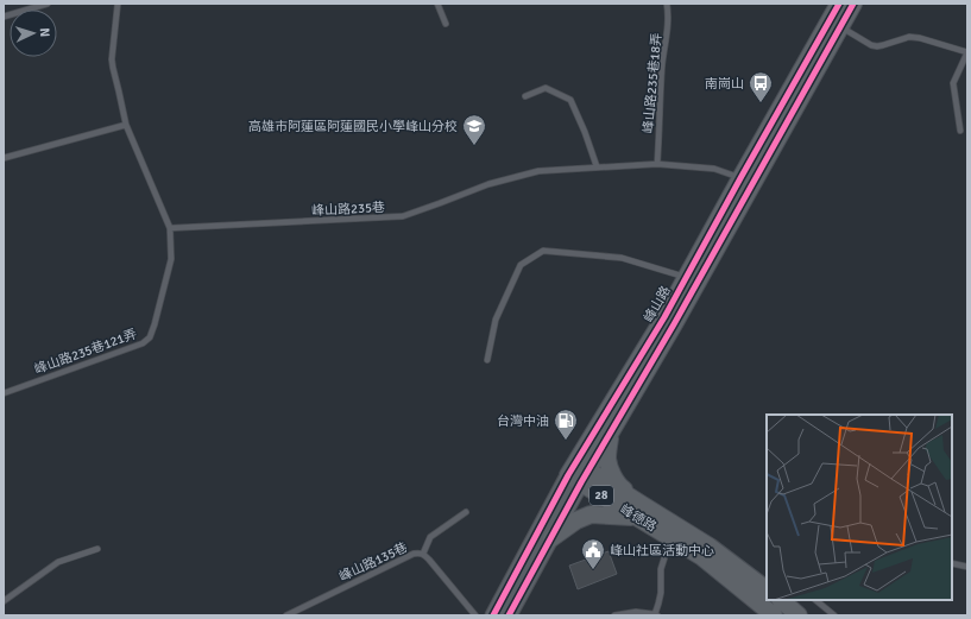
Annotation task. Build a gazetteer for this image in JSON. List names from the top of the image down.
{
  "streets": {
    "main road": ["峰山路", "28", "峰德路"],
    "lane": [
      "峰山路235巷18弄",
      "峰山路235巷",
      "峰山路235巷121弄",
      "峰山路135巷"
    ]
  },
  "crossings": [
    ["峰山路235巷18弄", "峰山路235巷"],
    ["峰山路235巷", "峰山路"],
    ["峰山路235巷", "峰山路235巷121弄"],
    ["峰山路", "峰德路"]
  ],
  "places": {
    "bus stop": ["南崗山"],
    "school or university": ["高雄市阿蓮區阿蓮國民小學峰山分校"],
    "fuel station": ["台灣中油"],
    "public building": ["峰山社區活動中心"]
  },
  "north": "right"
}
